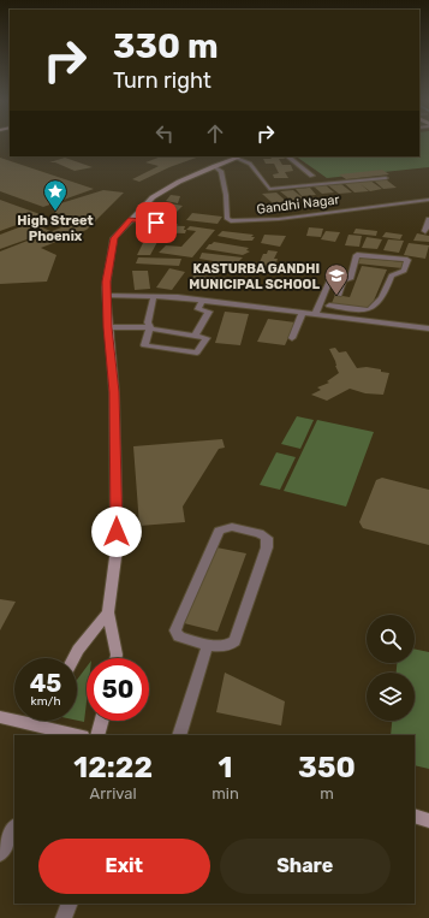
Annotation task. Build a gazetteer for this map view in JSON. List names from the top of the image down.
{
  "streets": {
    "street": ["Gandhi Nagar"]
  },
  "places": {
    "place": ["High Street Phoenix"],
    "school or university": ["KASTURBA GANDHI MUNICIPAL SCHOOL"]
  },
  "page": {
    "turn": ["330 m", "Turn right"],
    "speed": "45 km/h",
    "limit": "50",
    "eta": [
      "12:22",
      "Arrival",
      "1",
      "min",
      "350",
      "m"
    ],
    "buttons": ["Exit", "Share"]
  }
}
